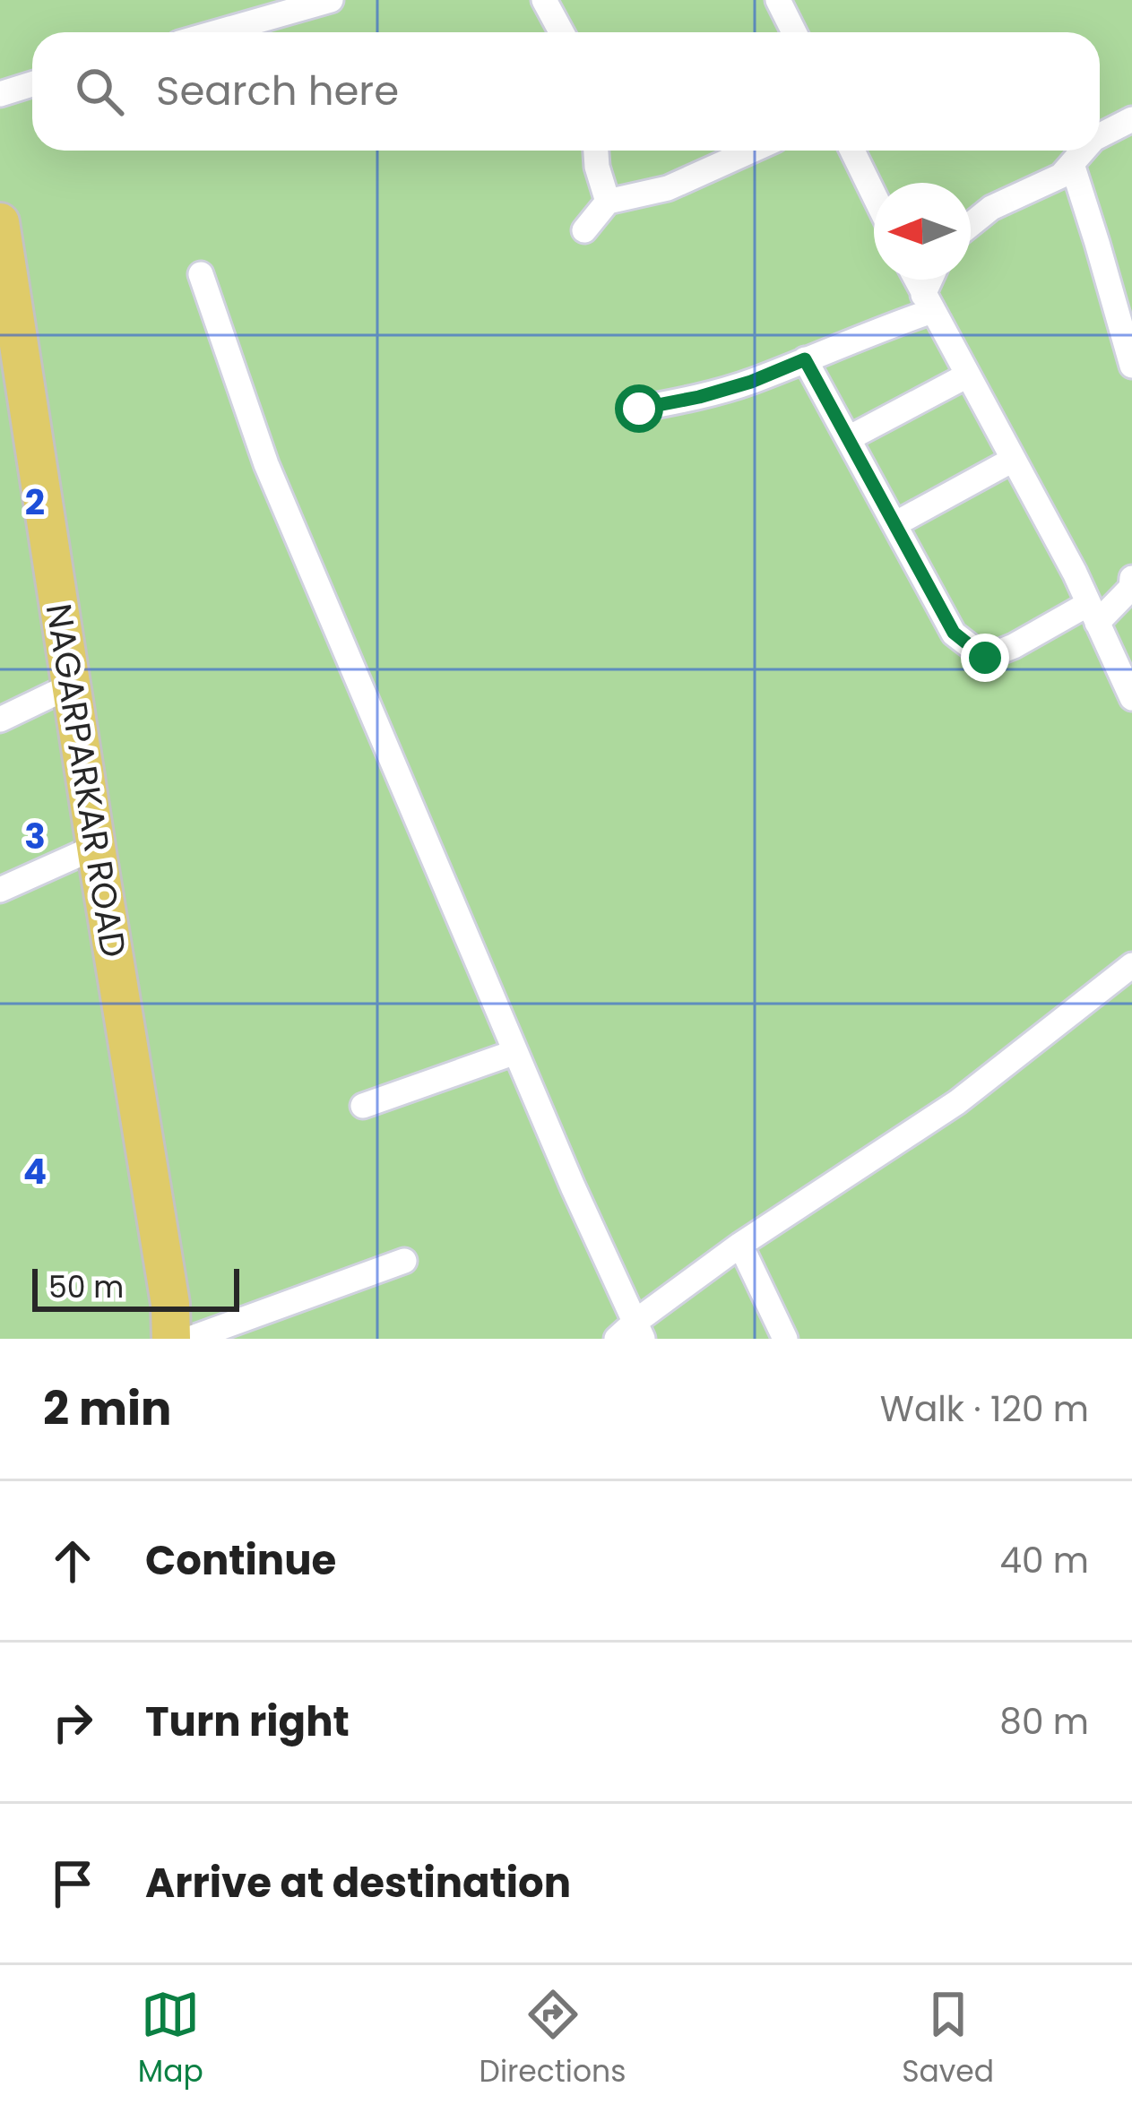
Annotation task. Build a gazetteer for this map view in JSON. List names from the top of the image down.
{
  "streets": {
    "main road": ["NAGARPARKAR ROAD"]
  },
  "scale_bar": "50 m",
  "north": "left",
  "page": {
    "search": "Search here",
    "scale": "50 m",
    "heading": ["2 min", "Walk · 120 m"],
    "list": [
      ["Continue", "40 m"],
      ["Turn right", "80 m"],
      "Arrive at destination"
    ],
    "nav": ["Map", "Directions", "Saved"]
  },
  "grid": {
    "rows": ["2", "3", "4"]
  }
}
